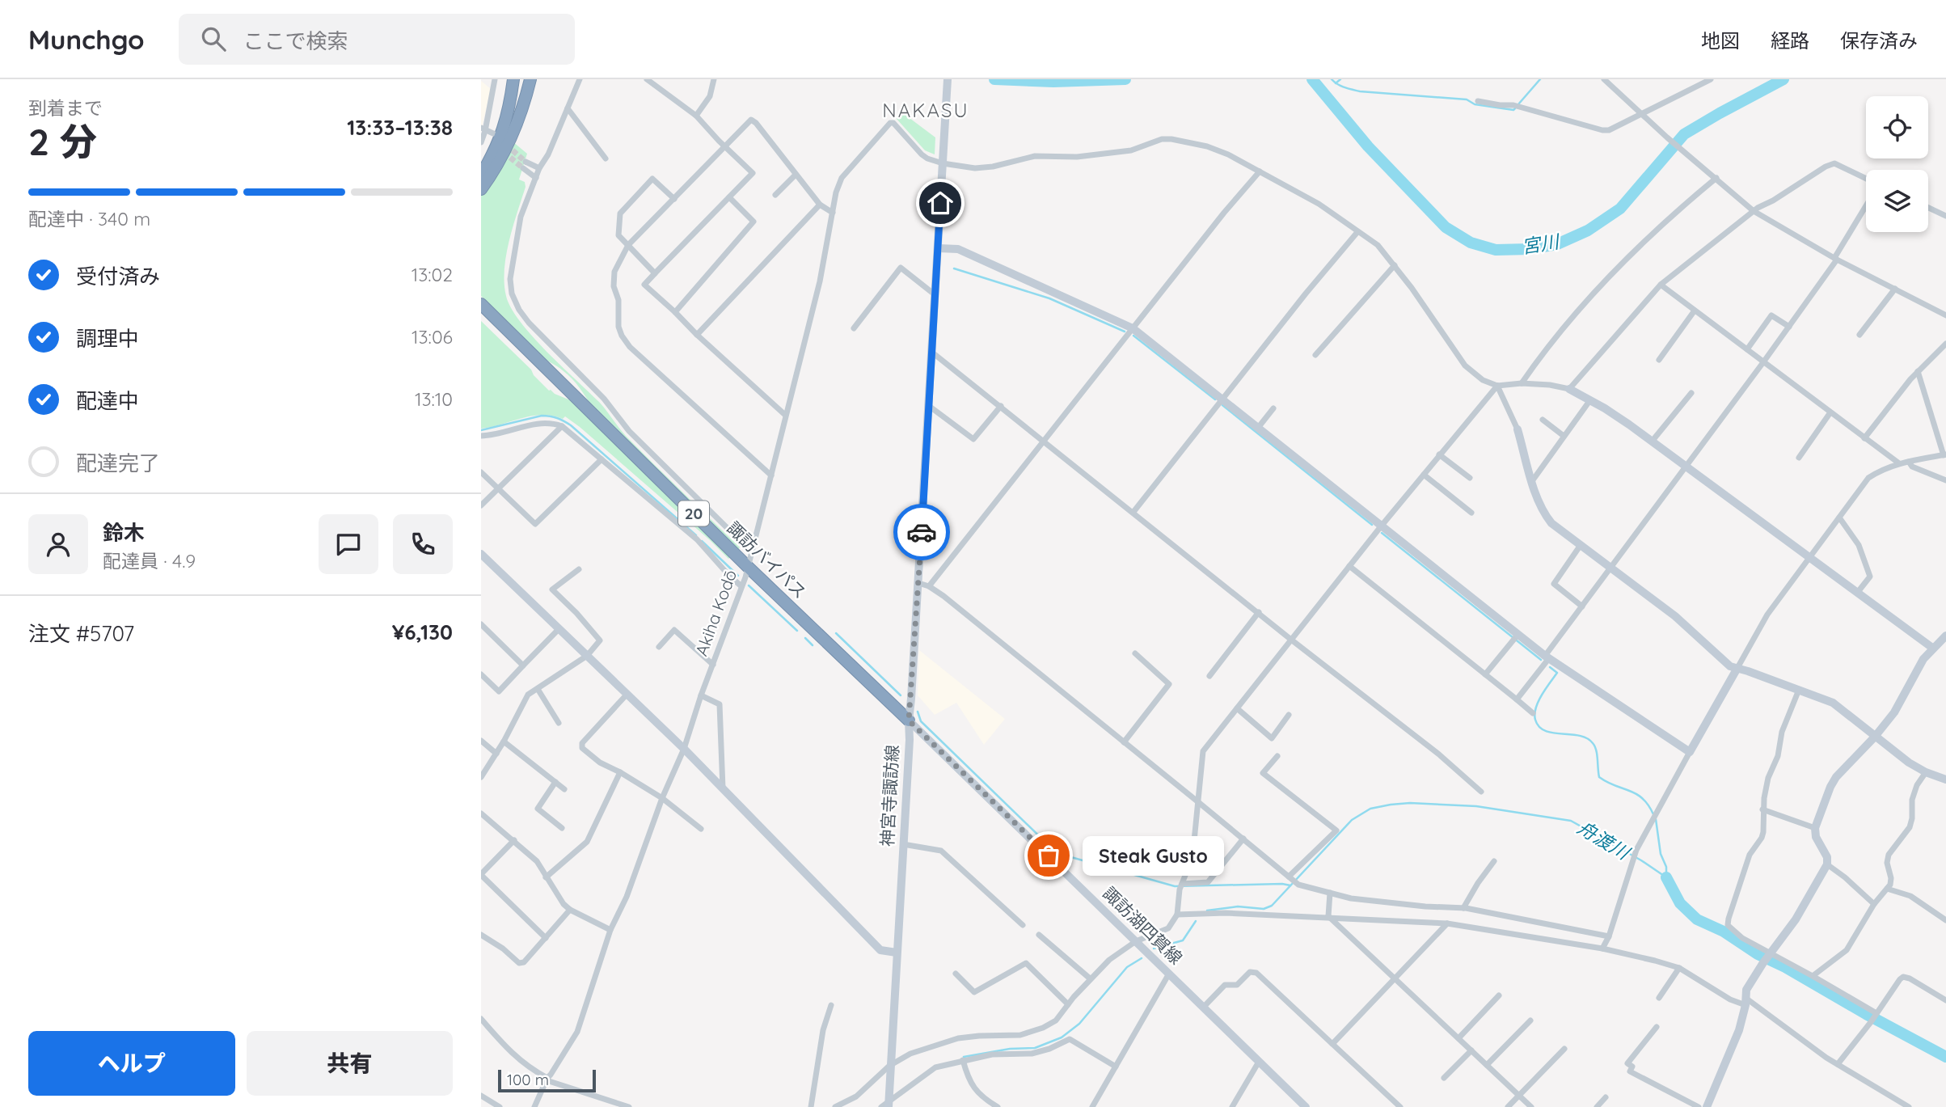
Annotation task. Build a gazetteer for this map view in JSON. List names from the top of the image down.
{
  "streets": {
    "highway": ["20", "諏訪バイパス"],
    "street": ["Akiha Kodō", "神宮寺諏訪線", "諏訪湖四賀線"]
  },
  "crossings": [
    ["諏訪バイパス", "Akiha Kodō"],
    ["諏訪バイパス", "神宮寺諏訪線"],
    ["諏訪バイパス", "諏訪湖四賀線"],
    ["Akiha Kodō", "神宮寺諏訪線"],
    ["神宮寺諏訪線", "諏訪湖四賀線"]
  ],
  "districts": ["NAKASU"],
  "water": ["宮川", "舟渡川"],
  "places": ["Steak Gusto"],
  "scale_bar": "100 m",
  "page": {
    "header": "Munchgo",
    "search": "ここで検索",
    "nav": ["地図", "経路", "保存済み"],
    "heading": ["2 分", "到着まで", "13:33–13:38"],
    "panel": [
      "鈴木",
      "配達員 · 4.9",
      "注文 #5707",
      "¥6,130"
    ],
    "bar": "配達中 · 340 m",
    "list": [
      ["受付済み", "13:02"],
      ["調理中", "13:06"],
      ["配達中", "13:10"],
      "配達完了"
    ],
    "bubble": "Steak Gusto",
    "buttons": ["ヘルプ", "共有"],
    "scale": "100 m"
  }
}
